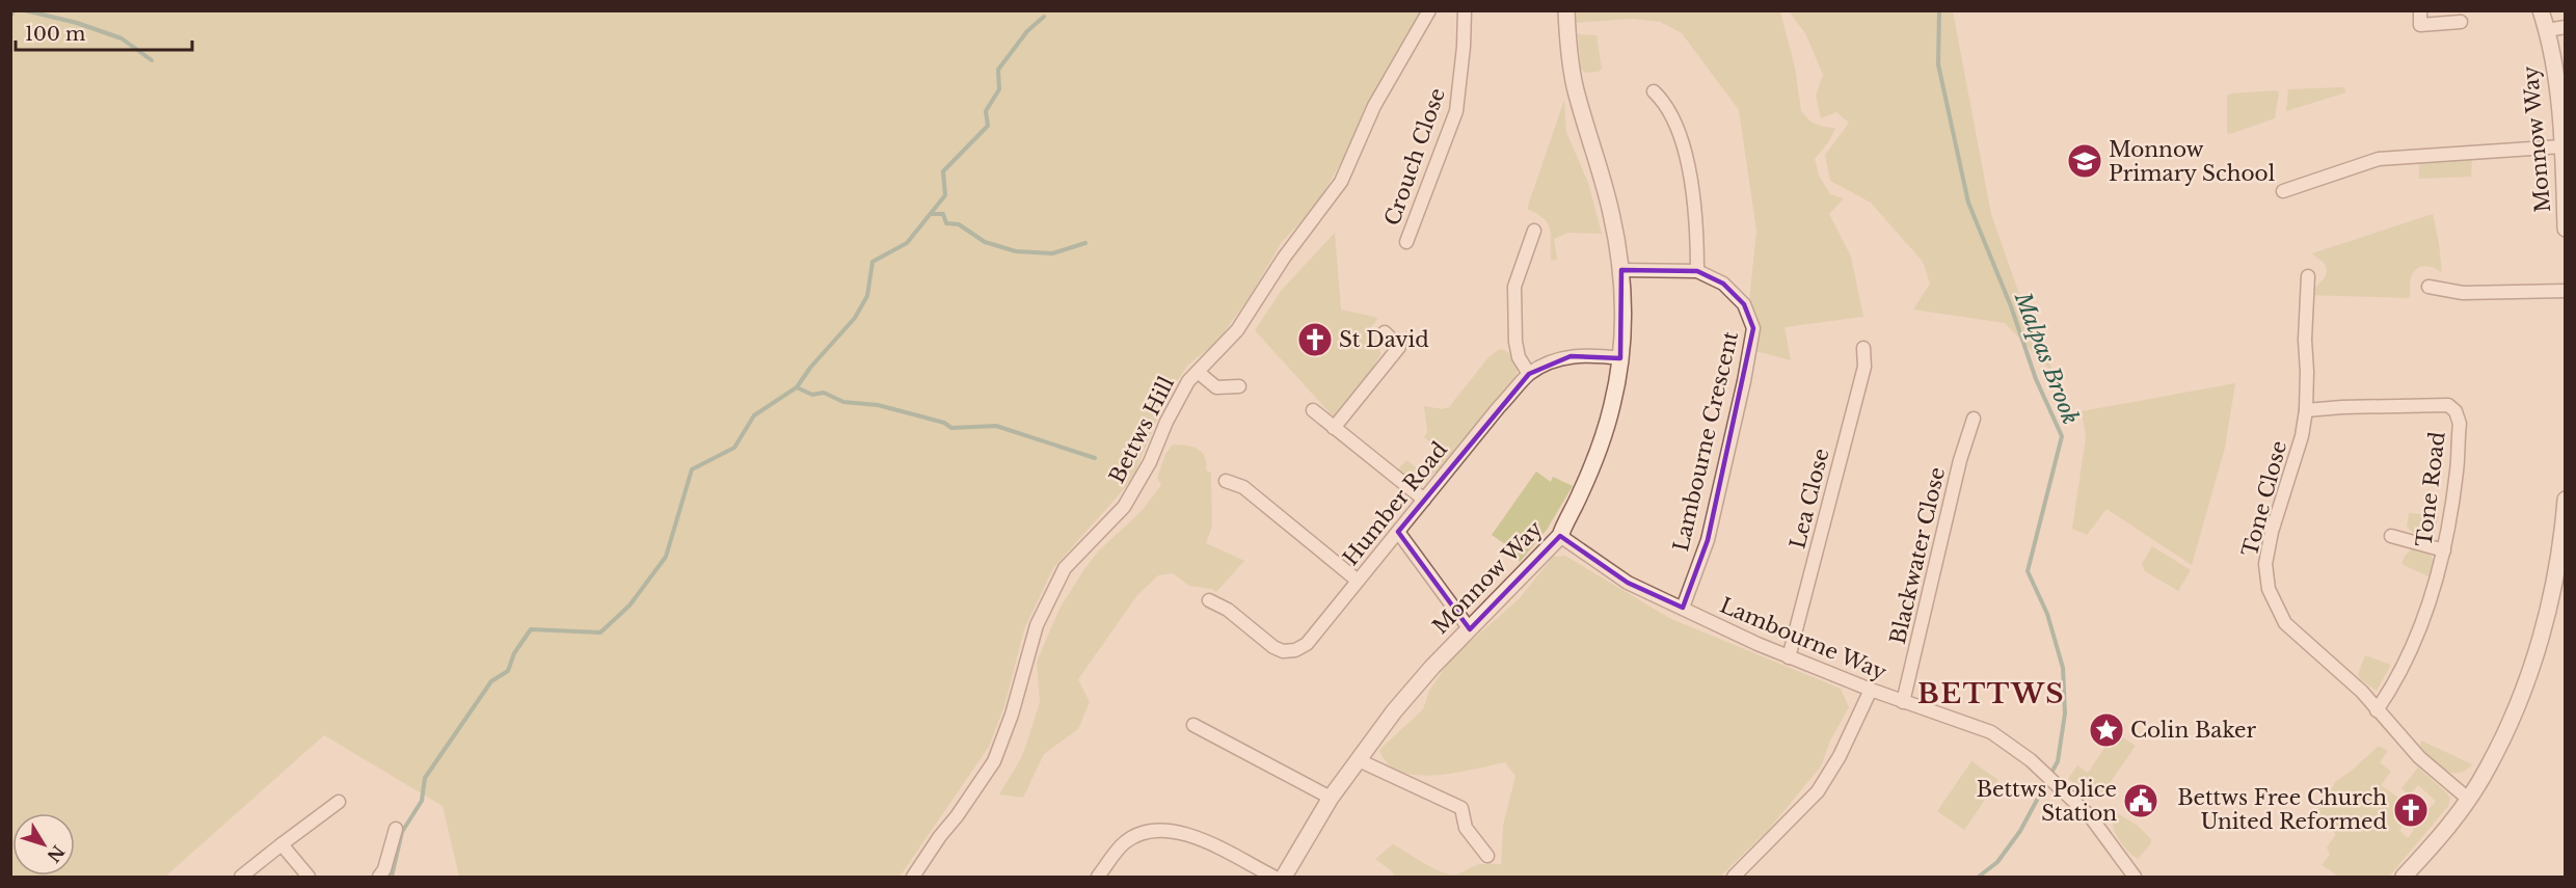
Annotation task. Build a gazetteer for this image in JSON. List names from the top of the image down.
{
  "streets": {
    "street": [
      "Monnow Way",
      "Crouch Close",
      "Bettws Hill",
      "Lambourne Crescent",
      "Tone Road",
      "Lea Close",
      "Tone Close",
      "Humber Road",
      "Blackwater Close",
      "Lambourne Way"
    ]
  },
  "crossings": [
    ["Monnow Way", "Lambourne Crescent"],
    ["Monnow Way", "Humber Road"],
    ["Monnow Way", "Lambourne Way"],
    ["Lambourne Crescent", "Lambourne Way"],
    ["Tone Road", "Tone Close"],
    ["Lea Close", "Lambourne Way"],
    ["Blackwater Close", "Lambourne Way"]
  ],
  "districts": ["BETTWS"],
  "water": ["Malpas Brook"],
  "places": {
    "school or university": ["Monnow Primary School"],
    "church": ["St David", "Bettws Free Church United Reformed"],
    "place": ["Colin Baker"],
    "public building": ["Bettws Police Station"]
  },
  "scale_bar": "100 m",
  "north": "bottom right"
}
